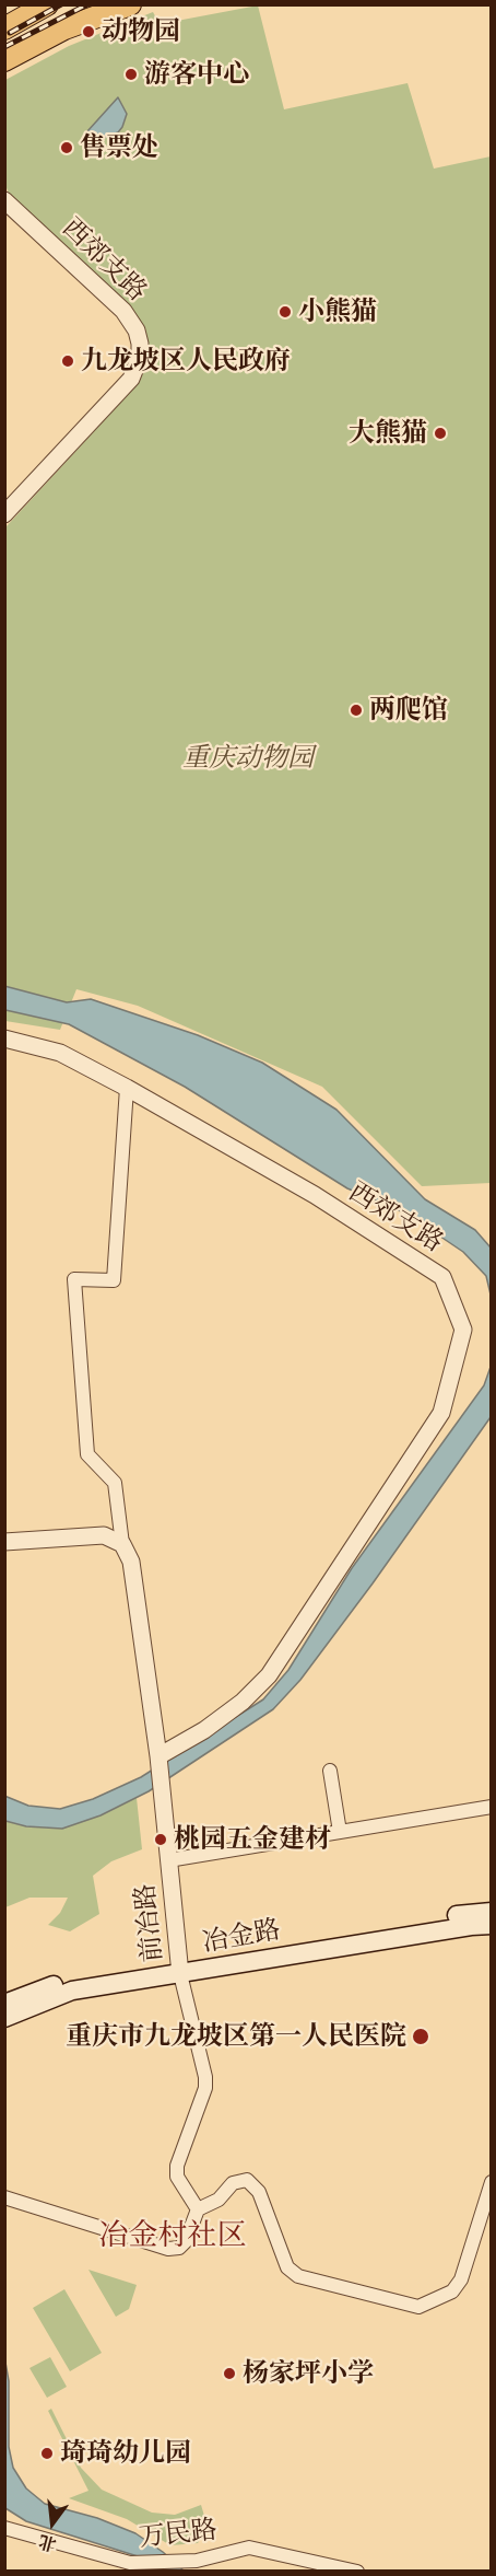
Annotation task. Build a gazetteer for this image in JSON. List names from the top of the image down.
{
  "streets": {
    "main road": ["冶金路"],
    "street": ["西郊支路", "前冶路", "万民路"]
  },
  "crossings": [
    ["西郊支路", "前冶路"],
    ["前冶路", "冶金路"]
  ],
  "districts": ["冶金村社区"],
  "parks": ["重庆动物园"],
  "places": [
    "动物园",
    "游客中心",
    "售票处",
    "小熊猫",
    "九龙坡区人民政府",
    "大熊猫",
    "两爬馆",
    "桃园五金建材",
    "重庆市九龙坡区第一人民医院",
    "杨家坪小学",
    "琦琦幼儿园"
  ],
  "north": "bottom"
}
